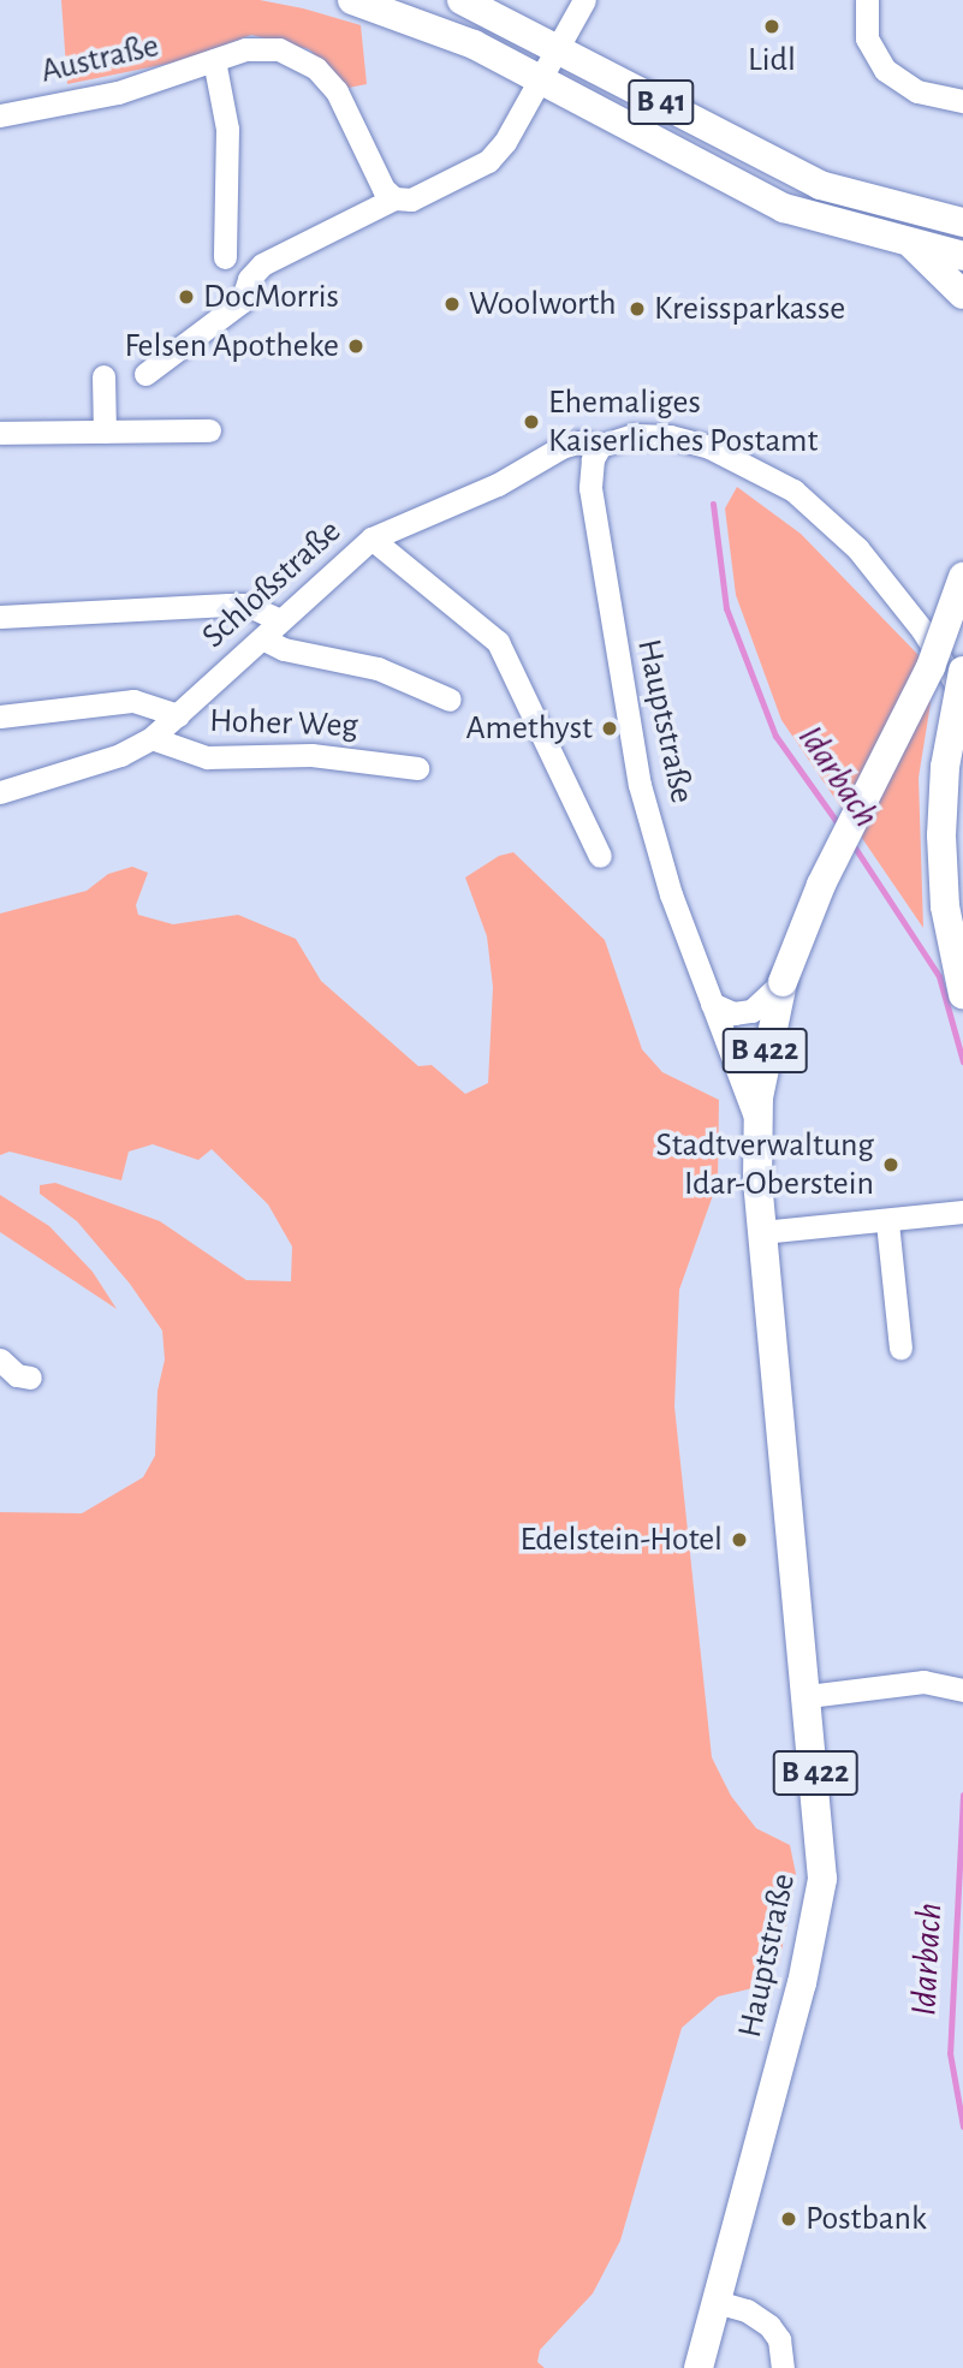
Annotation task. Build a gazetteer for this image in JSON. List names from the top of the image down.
{
  "streets": {
    "main road": ["B 41", "Hauptstraße", "B 422"],
    "street": ["Austraße", "Schloßstraße", "Hoher Weg"]
  },
  "crossings": [
    ["Schloßstraße", "Hauptstraße"],
    ["Schloßstraße", "Hoher Weg"],
    ["Hauptstraße", "B 422"]
  ],
  "water": ["Idarbach"],
  "places": [
    "Lidl",
    "DocMorris",
    "Woolworth",
    "Kreissparkasse",
    "Felsen Apotheke",
    "Ehemaliges Kaiserliches Postamt",
    "Amethyst",
    "Stadtverwaltung Idar-Oberstein",
    "Edelstein-Hotel",
    "Postbank"
  ]
}
